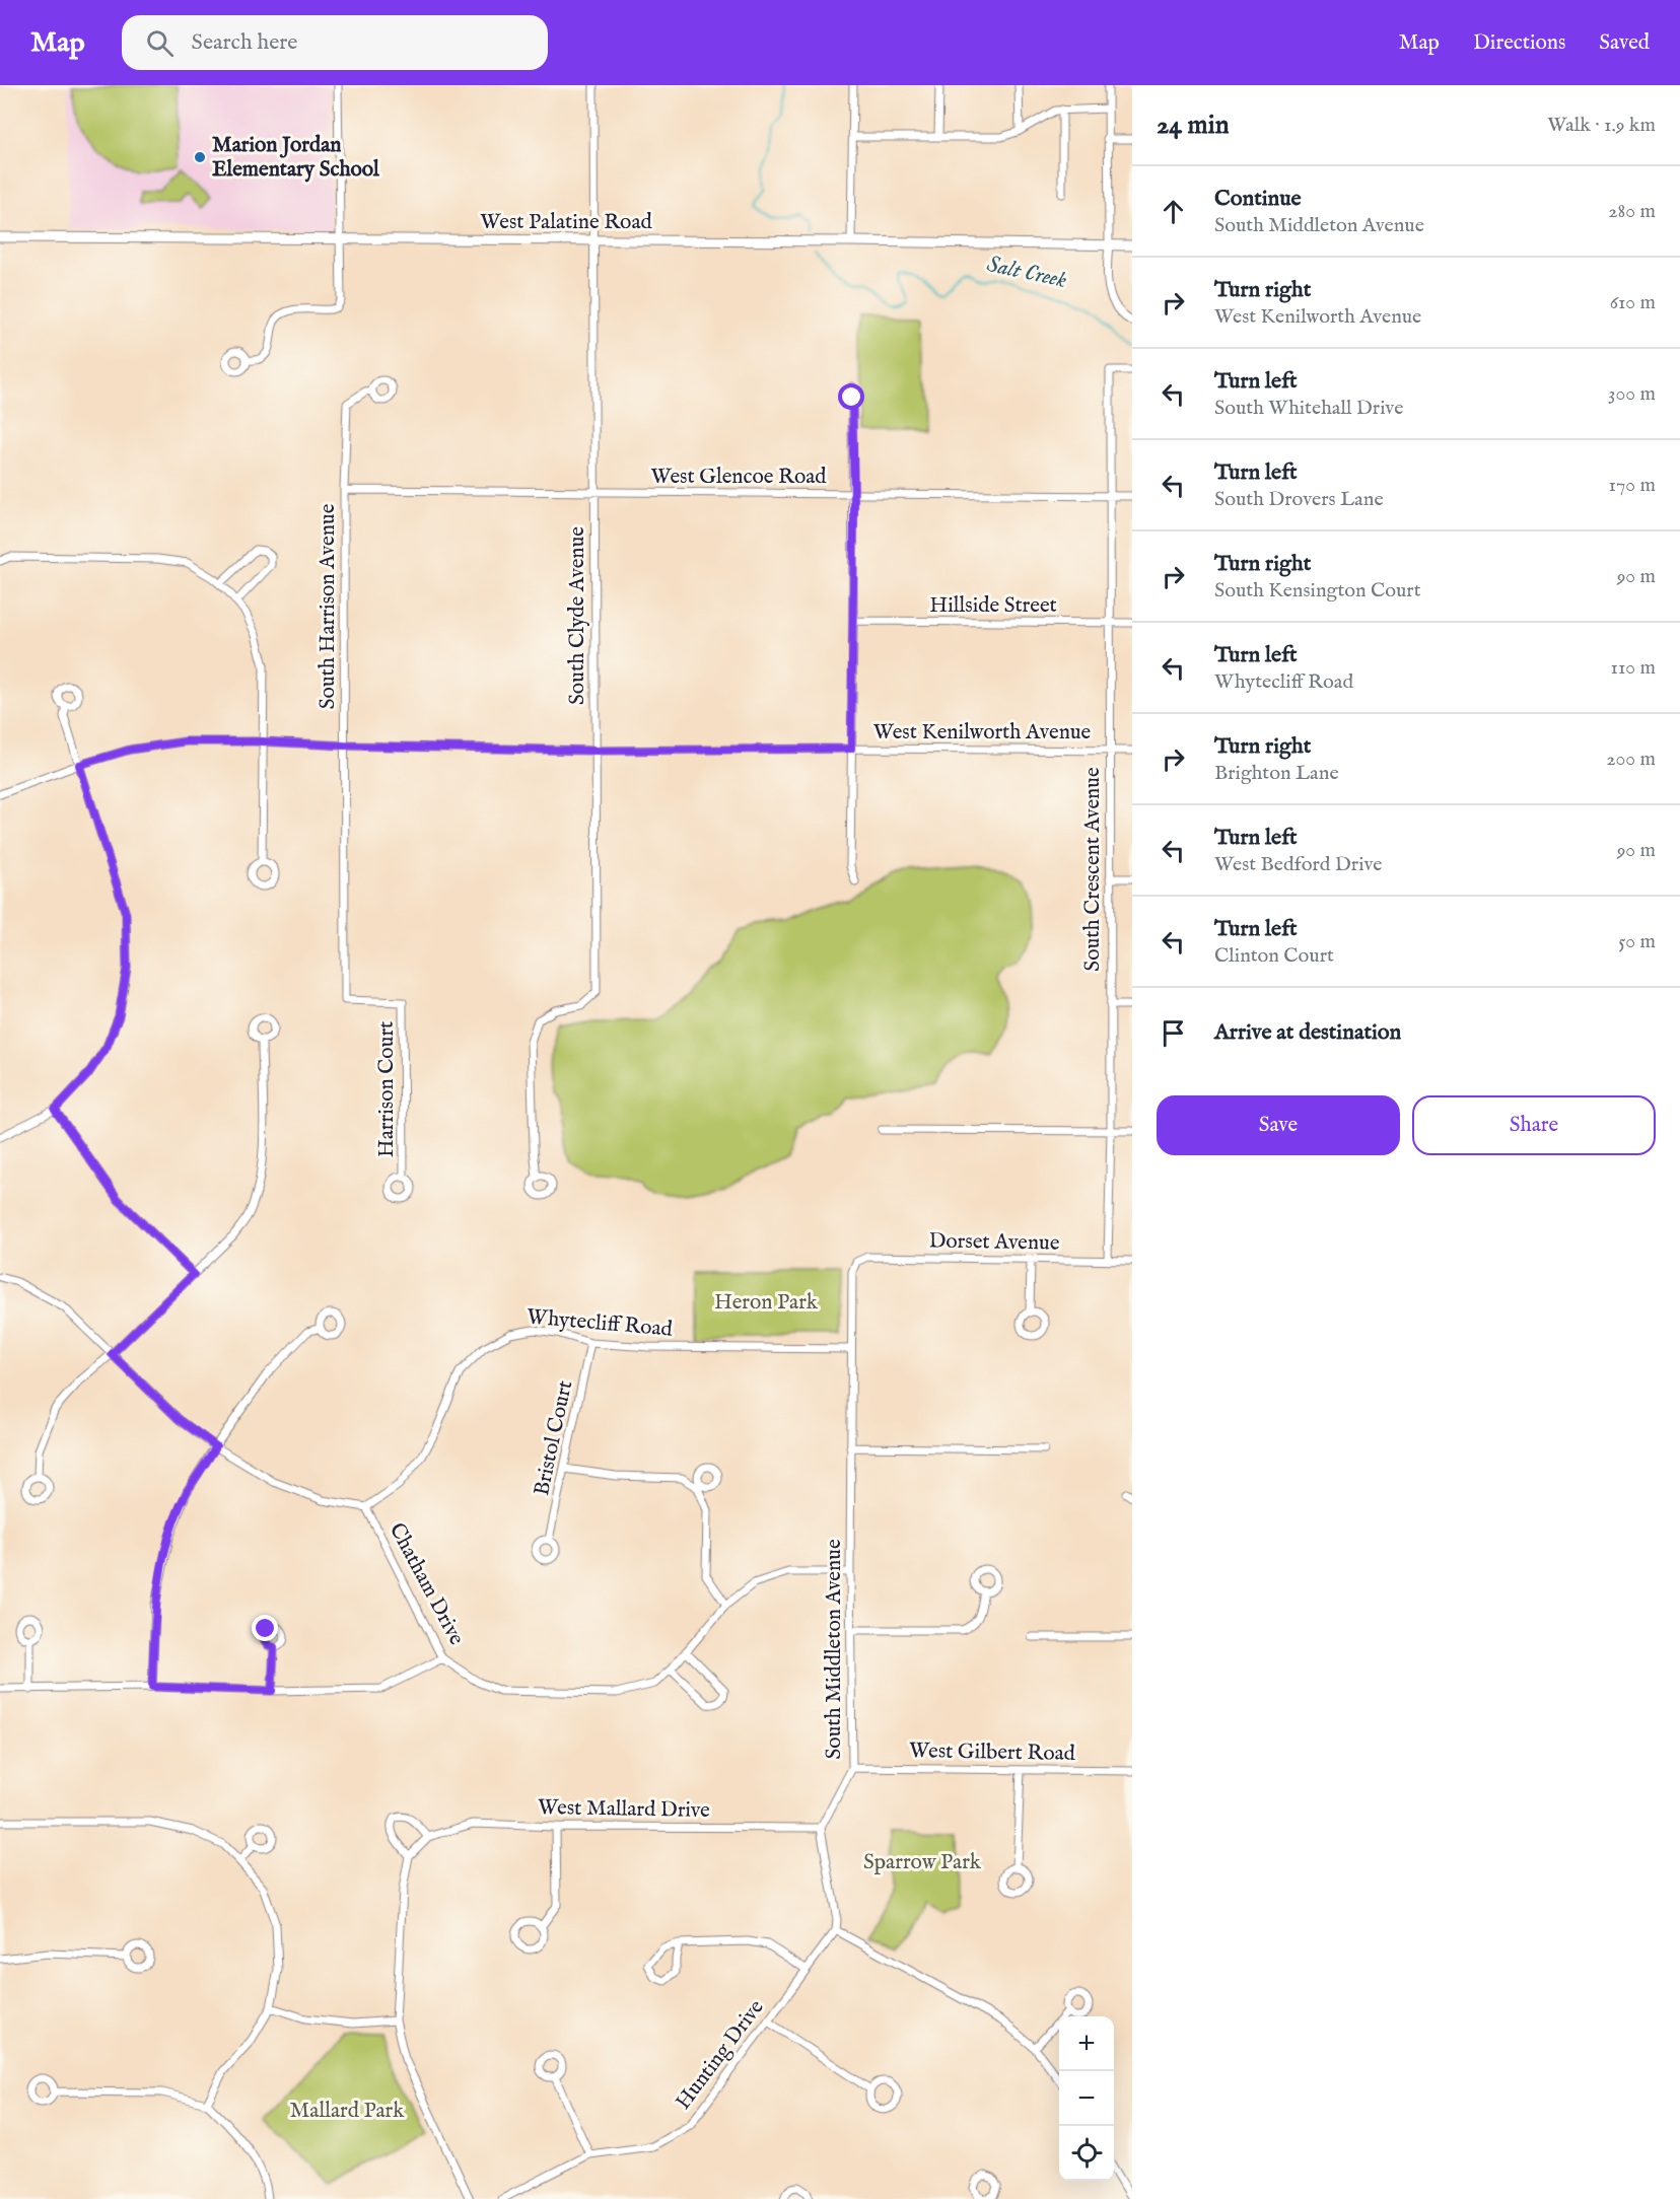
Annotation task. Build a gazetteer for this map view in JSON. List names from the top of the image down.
{
  "streets": {
    "main road": ["West Palatine Road"],
    "street": [
      "West Glencoe Road",
      "Hillside Street",
      "South Harrison Avenue",
      "South Clyde Avenue",
      "West Kenilworth Avenue",
      "South Crescent Avenue",
      "Harrison Court",
      "Dorset Avenue",
      "Whytecliff Road",
      "Bristol Court",
      "Chatham Drive",
      "South Middleton Avenue",
      "West Gilbert Road",
      "West Mallard Drive",
      "Hunting Drive"
    ]
  },
  "crossings": [
    ["West Palatine Road", "South Clyde Avenue"],
    ["West Glencoe Road", "South Harrison Avenue"],
    ["West Glencoe Road", "South Clyde Avenue"],
    ["West Glencoe Road", "South Crescent Avenue"],
    ["Hillside Street", "South Crescent Avenue"],
    ["South Harrison Avenue", "West Kenilworth Avenue"],
    ["South Harrison Avenue", "Harrison Court"],
    ["South Clyde Avenue", "West Kenilworth Avenue"],
    ["West Kenilworth Avenue", "South Crescent Avenue"],
    ["South Crescent Avenue", "Dorset Avenue"],
    ["Dorset Avenue", "South Middleton Avenue"],
    ["Whytecliff Road", "Bristol Court"],
    ["Whytecliff Road", "Chatham Drive"],
    ["Whytecliff Road", "South Middleton Avenue"],
    ["Chatham Drive", "South Middleton Avenue"],
    ["South Middleton Avenue", "West Gilbert Road"],
    ["South Middleton Avenue", "West Mallard Drive"]
  ],
  "water": ["Salt Creek"],
  "parks": ["Heron Park", "Sparrow Park", "Mallard Park"],
  "places": ["Marion Jordan Elementary School"],
  "page": {
    "header": "Map",
    "search": "Search here",
    "nav": ["Map", "Directions", "Saved"],
    "heading": ["24 min", "Walk · 1.9 km"],
    "list": [
      ["Continue", "South Middleton Avenue", "280 m"],
      ["Turn right", "West Kenilworth Avenue", "610 m"],
      ["Turn left", "South Whitehall Drive", "300 m"],
      ["Turn left", "South Drovers Lane", "170 m"],
      ["Turn right", "South Kensington Court", "90 m"],
      ["Turn left", "Whytecliff Road", "110 m"],
      ["Turn right", "Brighton Lane", "200 m"],
      ["Turn left", "West Bedford Drive", "90 m"],
      ["Turn left", "Clinton Court", "50 m"],
      "Arrive at destination"
    ],
    "buttons": ["Save", "Share"],
    "map_buttons": ["+", "−"]
  }
}
